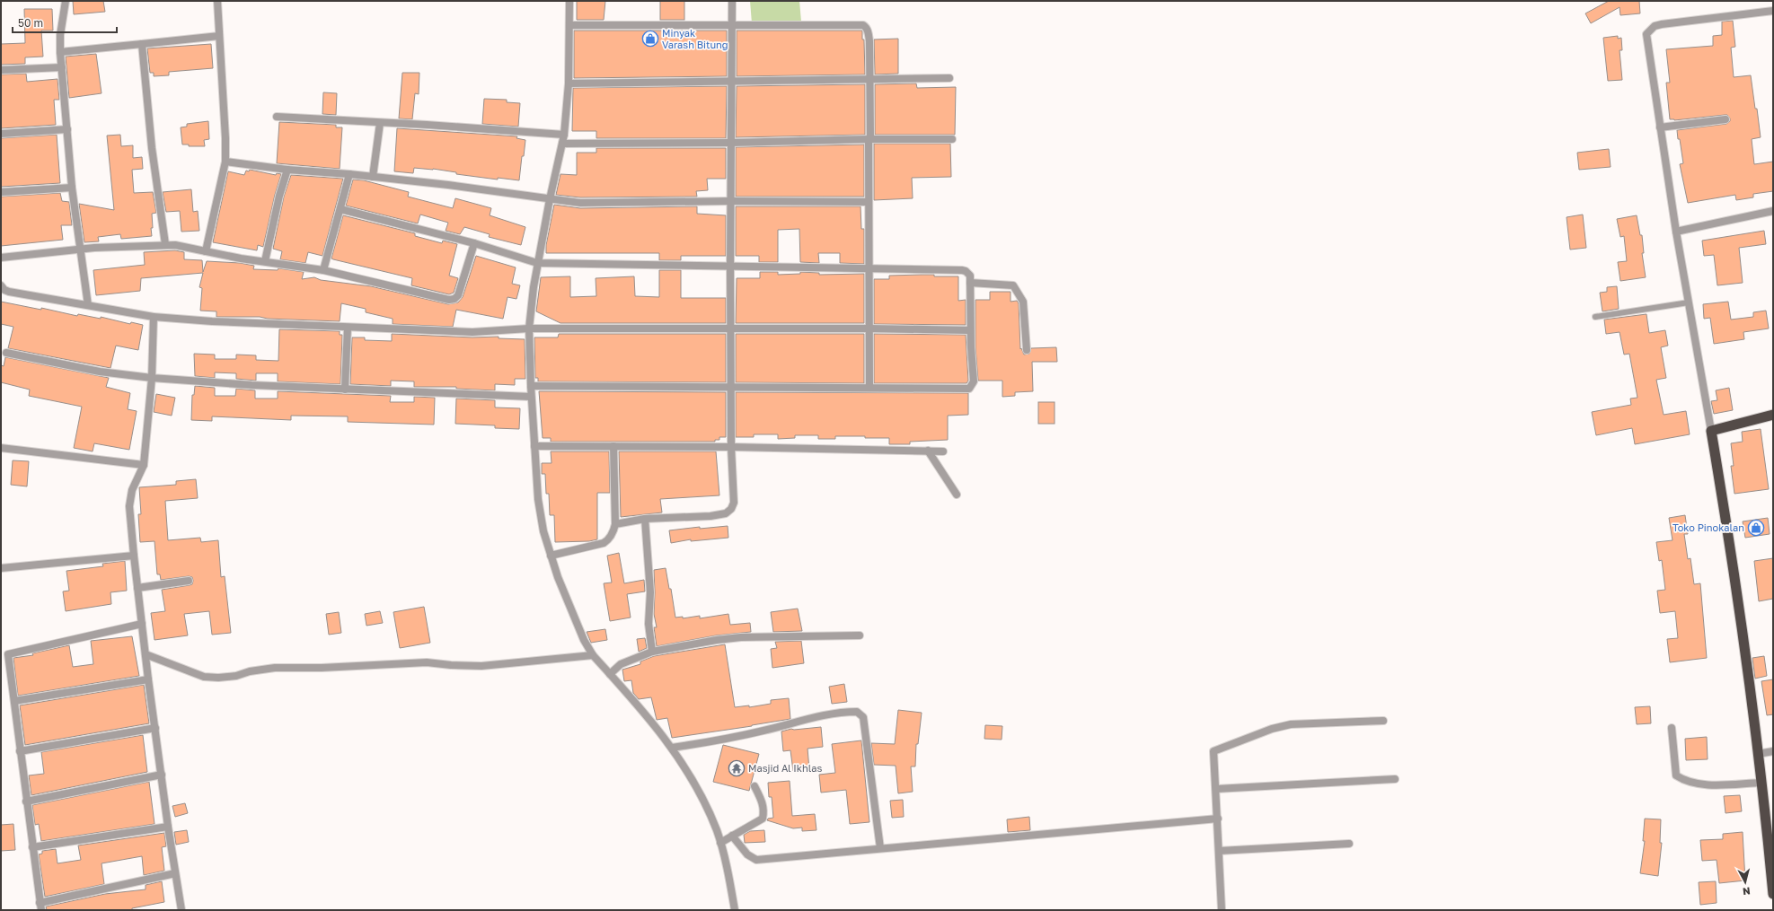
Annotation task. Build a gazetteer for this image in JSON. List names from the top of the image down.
{
  "places": {
    "shop": ["Minyak Varash Bitung", "Toko Pinokalan"],
    "temple": ["Masjid Al Ikhlas"]
  },
  "scale_bar": "50 m",
  "north": "bottom"
}
